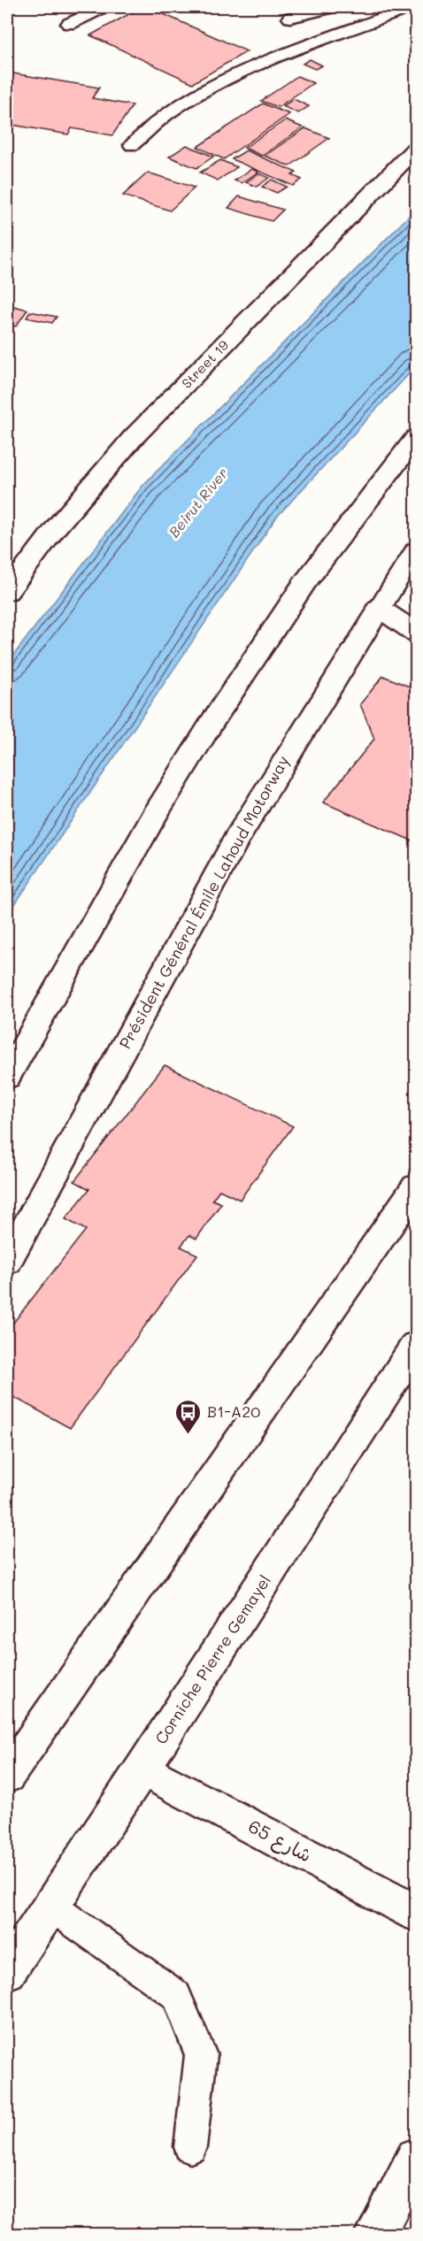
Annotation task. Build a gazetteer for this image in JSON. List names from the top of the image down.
{
  "streets": {
    "main road": [
      "Street 19",
      "Président Général Émile Lahoud Motorway",
      "Corniche Pierre Gemayel",
      "شارع 65"
    ]
  },
  "crossings": [
    ["Corniche Pierre Gemayel", "شارع 65"]
  ],
  "water": ["Beirut River"],
  "places": {
    "bus stop": ["B1-A20"]
  }
}
